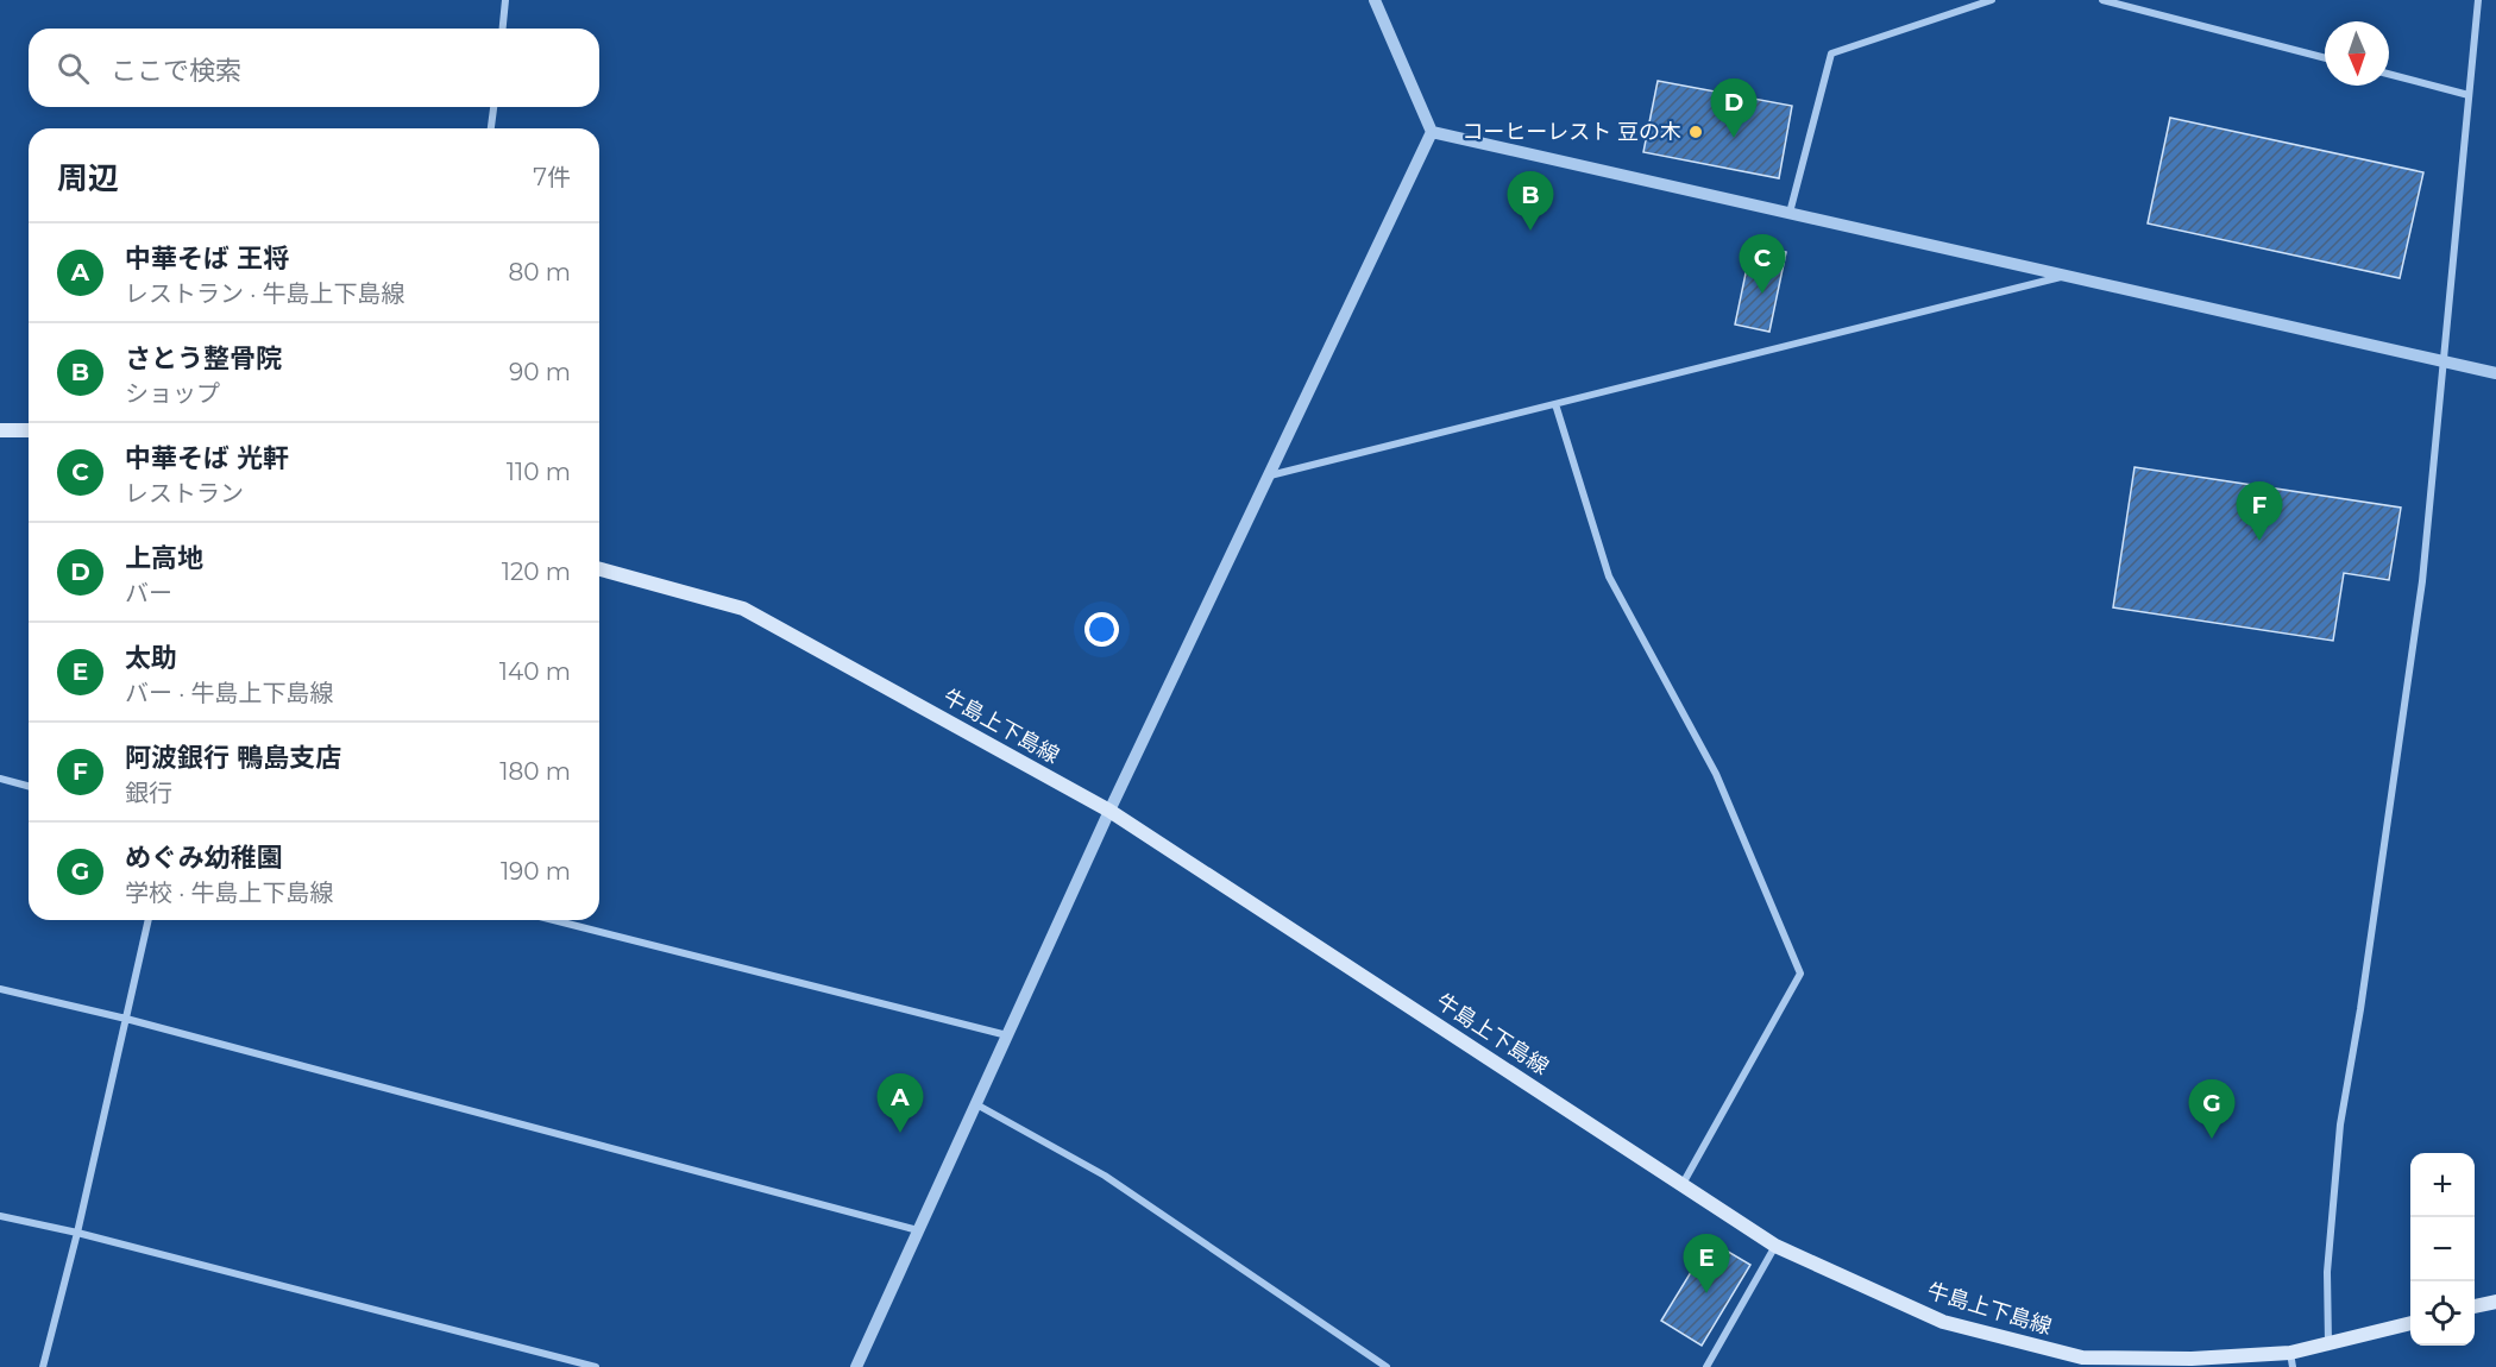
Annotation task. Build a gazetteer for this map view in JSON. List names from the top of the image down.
{
  "streets": {
    "main road": ["牛島上下島線"]
  },
  "places": ["コーヒーレスト 豆の木"],
  "north": "bottom",
  "page": {
    "search": "ここで検索",
    "pins": [
      "D",
      "B",
      "C",
      "F",
      "A",
      "G",
      "E"
    ],
    "heading": ["周辺", "7件"],
    "list": [
      {
        "mark": "A",
        "name": "中華そば 王将",
        "note": "レストラン · 牛島上下島線",
        "value": "80 m"
      },
      {
        "mark": "B",
        "name": "さとう整骨院",
        "note": "ショップ",
        "value": "90 m"
      },
      {
        "mark": "C",
        "name": "中華そば 光軒",
        "note": "レストラン",
        "value": "110 m"
      },
      {
        "mark": "D",
        "name": "上高地",
        "note": "バー",
        "value": "120 m"
      },
      {
        "mark": "E",
        "name": "太助",
        "note": "バー · 牛島上下島線",
        "value": "140 m"
      },
      {
        "mark": "F",
        "name": "阿波銀行 鴨島支店",
        "note": "銀行",
        "value": "180 m"
      },
      {
        "mark": "G",
        "name": "めぐみ幼稚園",
        "note": "学校 · 牛島上下島線",
        "value": "190 m"
      }
    ],
    "map_buttons": ["+", "−"]
  }
}
